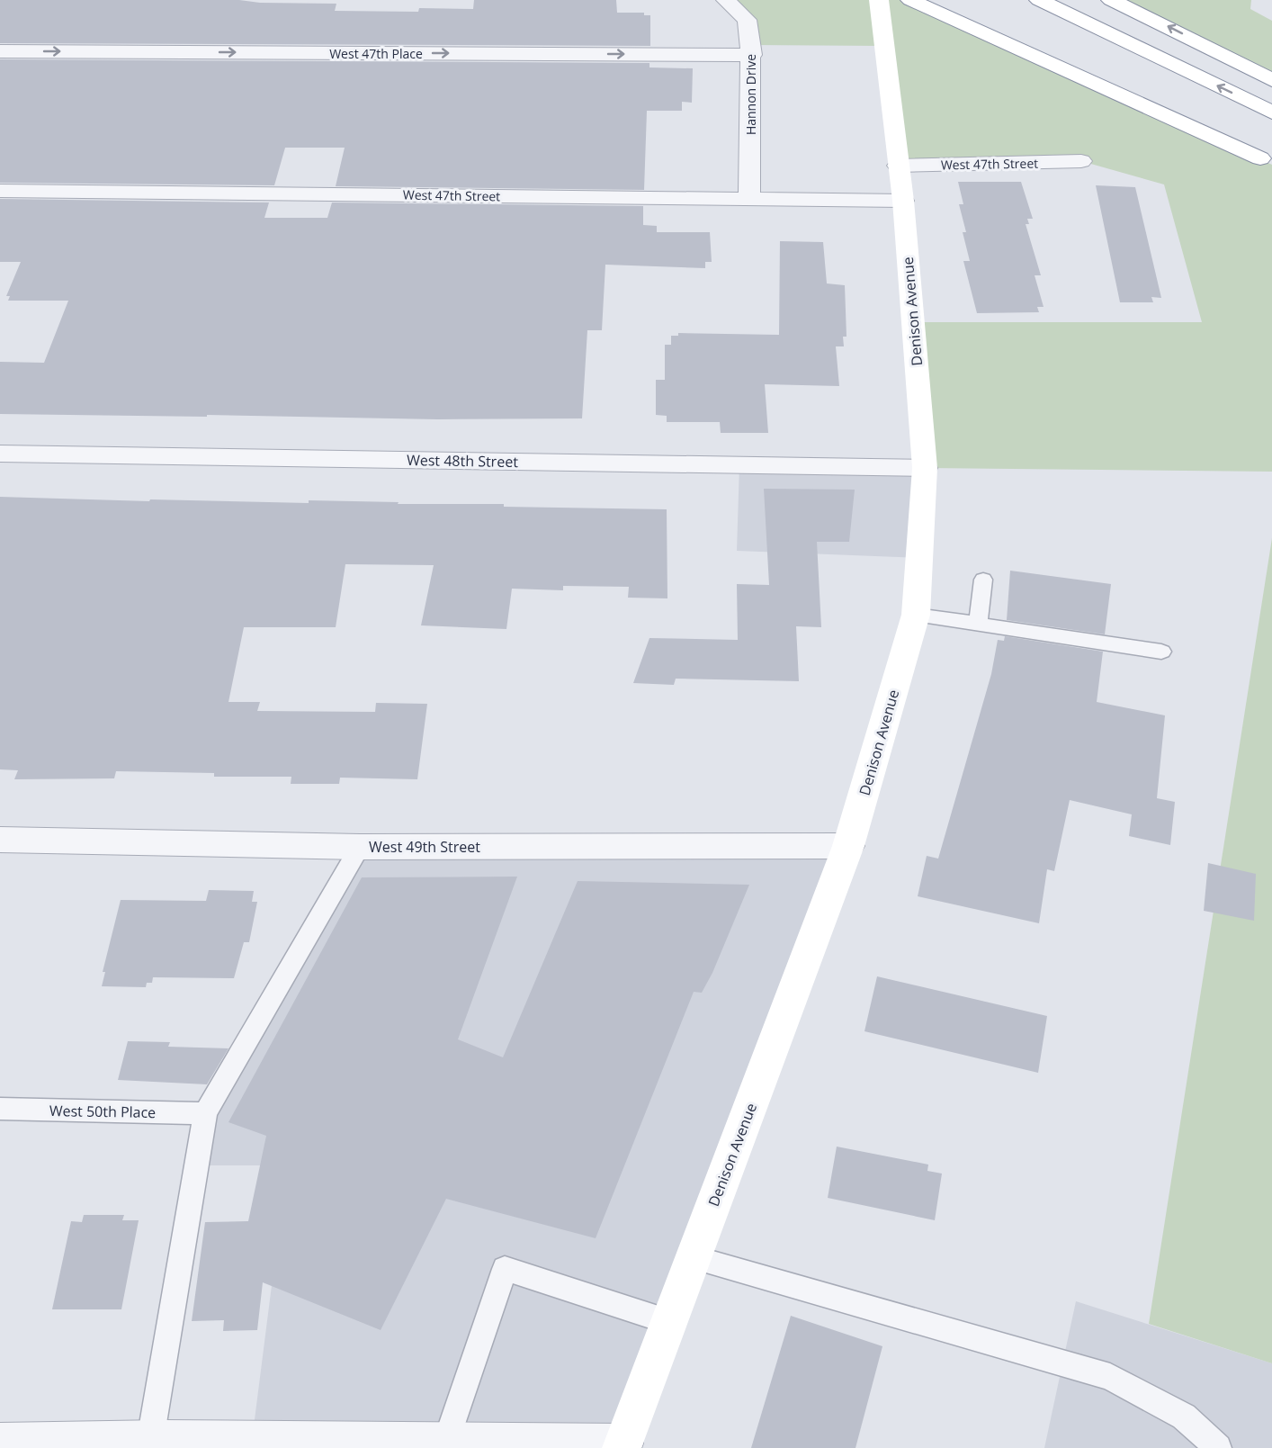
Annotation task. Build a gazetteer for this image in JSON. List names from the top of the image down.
{
  "streets": {
    "main road": ["Denison Avenue"],
    "street": [
      "West 47th Place",
      "Hannon Drive",
      "West 47th Street",
      "West 48th Street",
      "West 49th Street"
    ],
    "lane": ["West 50th Place"]
  },
  "crossings": [
    ["West 47th Place", "Hannon Drive"],
    ["Hannon Drive", "West 47th Street"],
    ["West 47th Street", "Denison Avenue"],
    ["Denison Avenue", "West 48th Street"],
    ["Denison Avenue", "West 49th Street"]
  ],
  "one_way": ["West 47th Place"]
}
